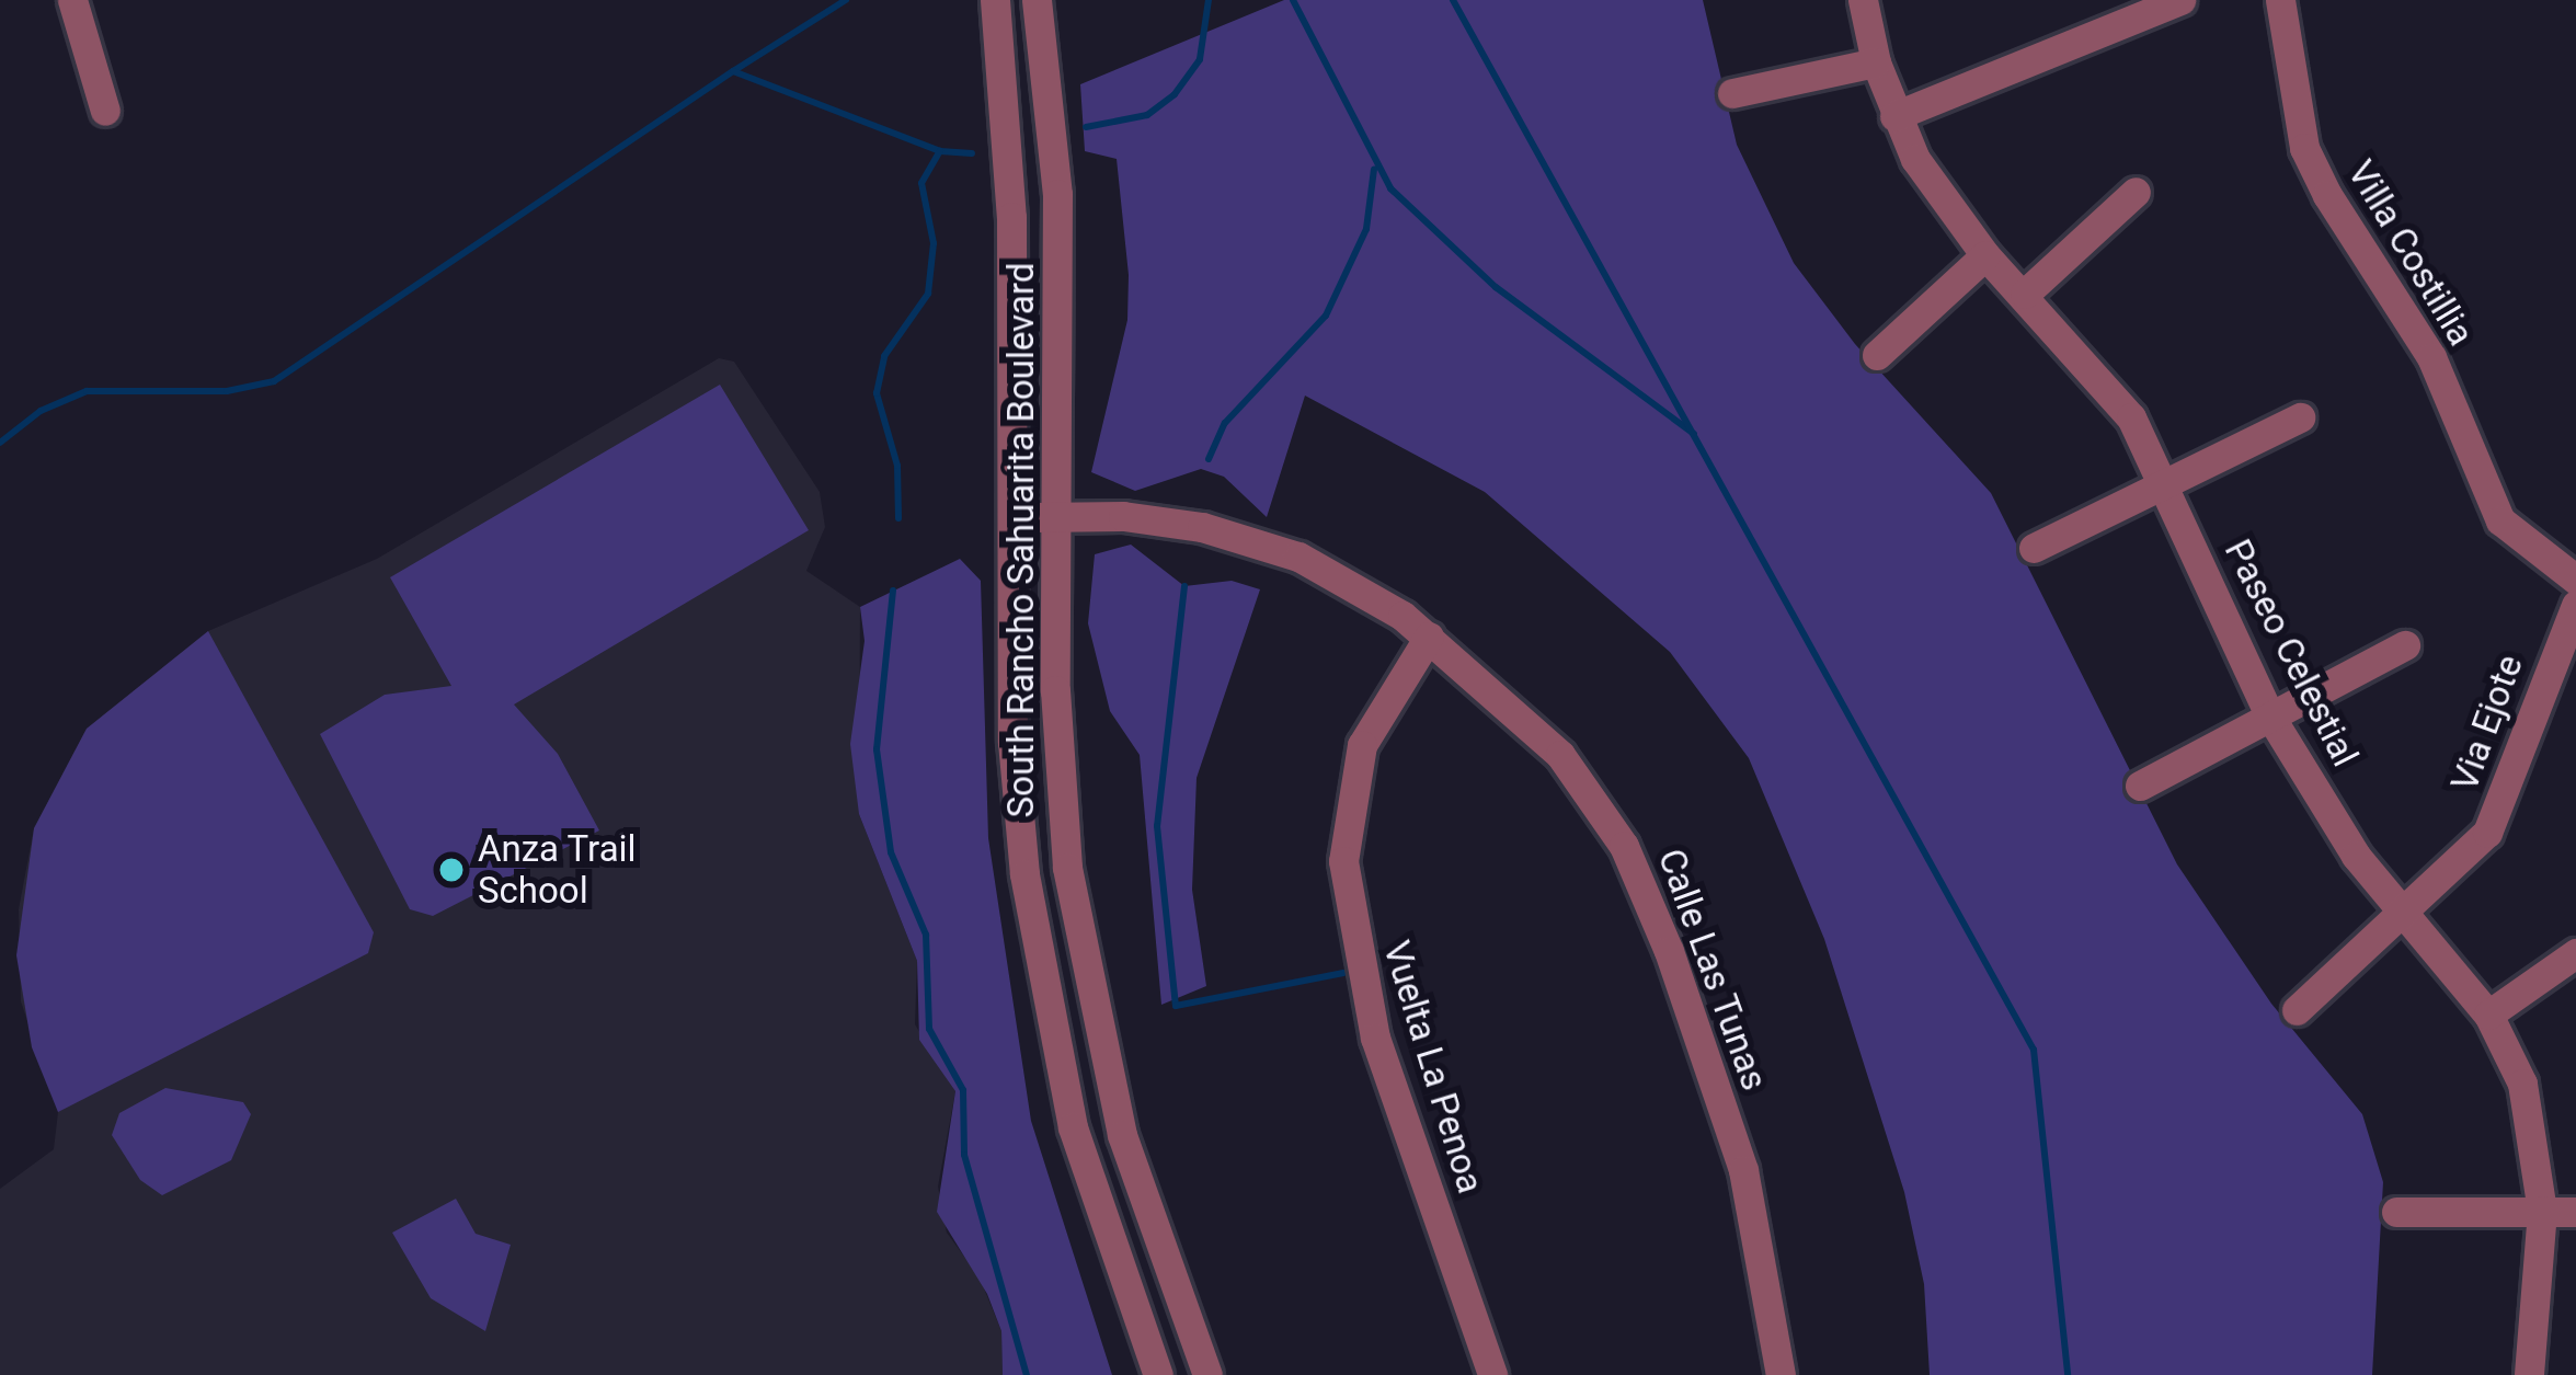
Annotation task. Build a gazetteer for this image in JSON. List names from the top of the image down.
{
  "streets": {
    "street": [
      "Villa Costillia",
      "South Rancho Sahuarita Boulevard",
      "Paseo Celestial",
      "Via Ejote",
      "Calle Las Tunas",
      "Vuelta La Penoa"
    ]
  },
  "crossings": [
    ["South Rancho Sahuarita Boulevard", "Calle Las Tunas"],
    ["Paseo Celestial", "Via Ejote"],
    ["Calle Las Tunas", "Vuelta La Penoa"]
  ],
  "places": ["Anza Trail School"]
}
